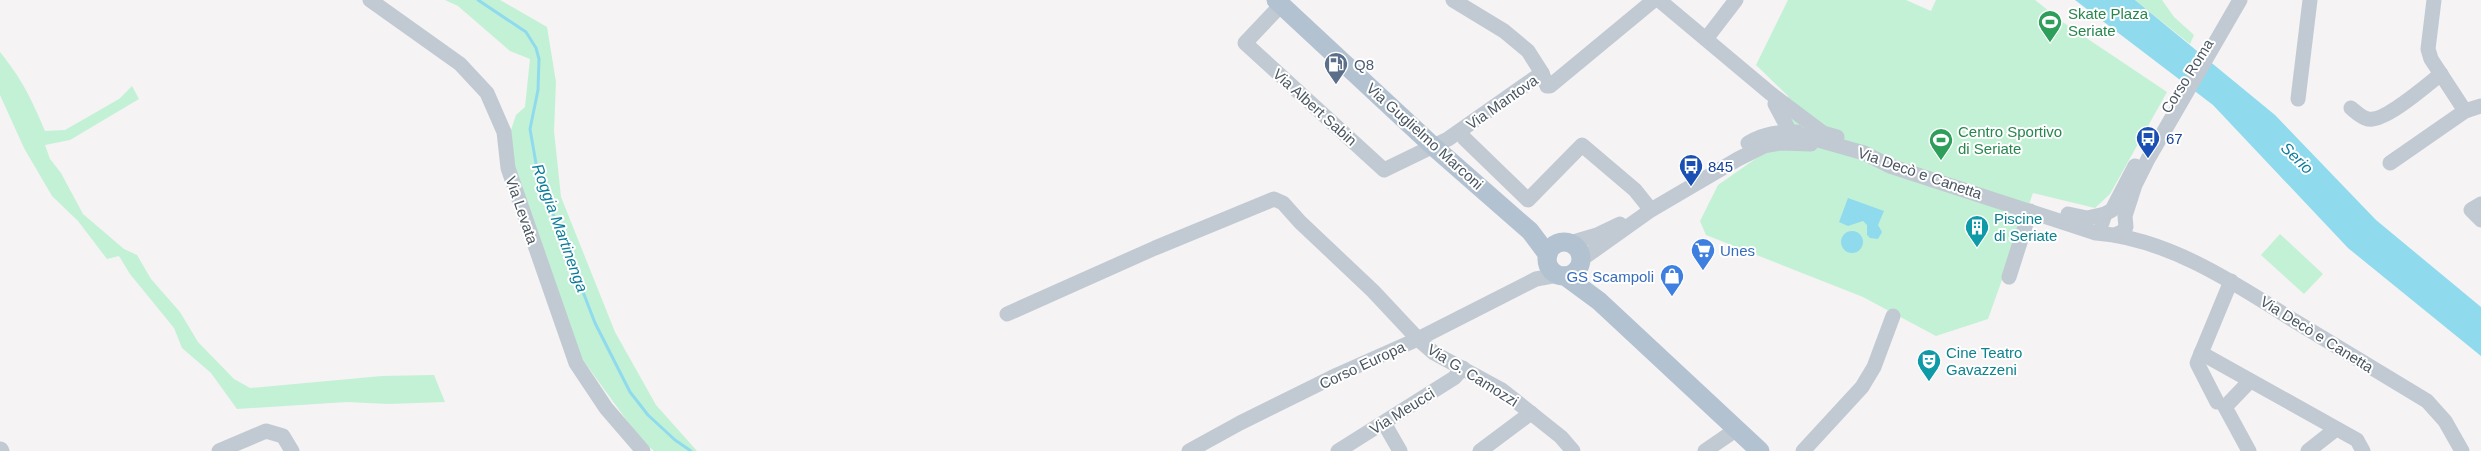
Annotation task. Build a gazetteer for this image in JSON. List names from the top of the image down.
{
  "streets": {
    "main road": ["Via Guglielmo Marconi", "Corso Europa"],
    "street": [
      "Corso Roma",
      "Via Mantova",
      "Via Albert Sabin",
      "Via Decò e Canetta",
      "Via Levata",
      "Via G. Camozzi",
      "Via Meucci"
    ]
  },
  "crossings": [
    ["Corso Roma", "Via Decò e Canetta"],
    ["Via Mantova", "Via Albert Sabin"],
    ["Via Mantova", "Via Guglielmo Marconi"],
    ["Via Albert Sabin", "Via Guglielmo Marconi"],
    ["Via Guglielmo Marconi", "Corso Europa"],
    ["Via Decò e Canetta", "Corso Europa"],
    ["Corso Europa", "Via G. Camozzi"],
    ["Via G. Camozzi", "Via Meucci"]
  ],
  "water": ["Serio", "Roggia Martinenga"],
  "places": {
    "sports": ["Skate Plaza Seriate", "Centro Sportivo di Seriate"],
    "fuel station": ["Q8"],
    "bus stop": ["67", "845"],
    "building": ["Piscine di Seriate"],
    "supermarket": ["Unes"],
    "shop": ["GS Scampoli"],
    "theatre": ["Cine Teatro Gavazzeni"]
  }
}
